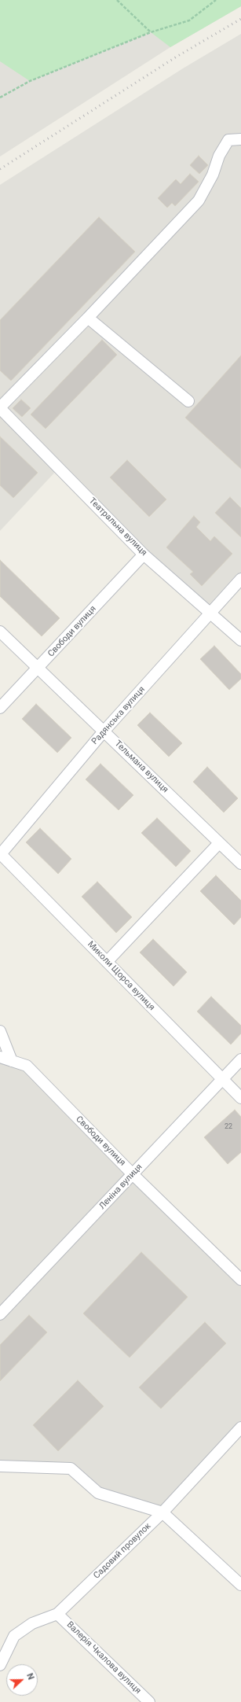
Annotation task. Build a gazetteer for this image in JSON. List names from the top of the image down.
{
  "streets": {
    "street": [
      "Театральна вулиця",
      "Свободи вулиця",
      "Радянська вулиця",
      "Тельмана вулиця",
      "Миколи Щорса вулиця",
      "Леніна вулиця",
      "Садовий провулок",
      "Валерія Чкалова вулиця"
    ]
  },
  "crossings": [
    ["Театральна вулиця", "Свободи вулиця"],
    ["Театральна вулиця", "Радянська вулиця"],
    ["Свободи вулиця", "Тельмана вулиця"],
    ["Свободи вулиця", "Леніна вулиця"],
    ["Радянська вулиця", "Тельмана вулиця"],
    ["Радянська вулиця", "Миколи Щорса вулиця"],
    ["Миколи Щорса вулиця", "Леніна вулиця"],
    ["Садовий провулок", "Валерія Чкалова вулиця"]
  ],
  "house_numbers": ["22"],
  "north": "right"
}
